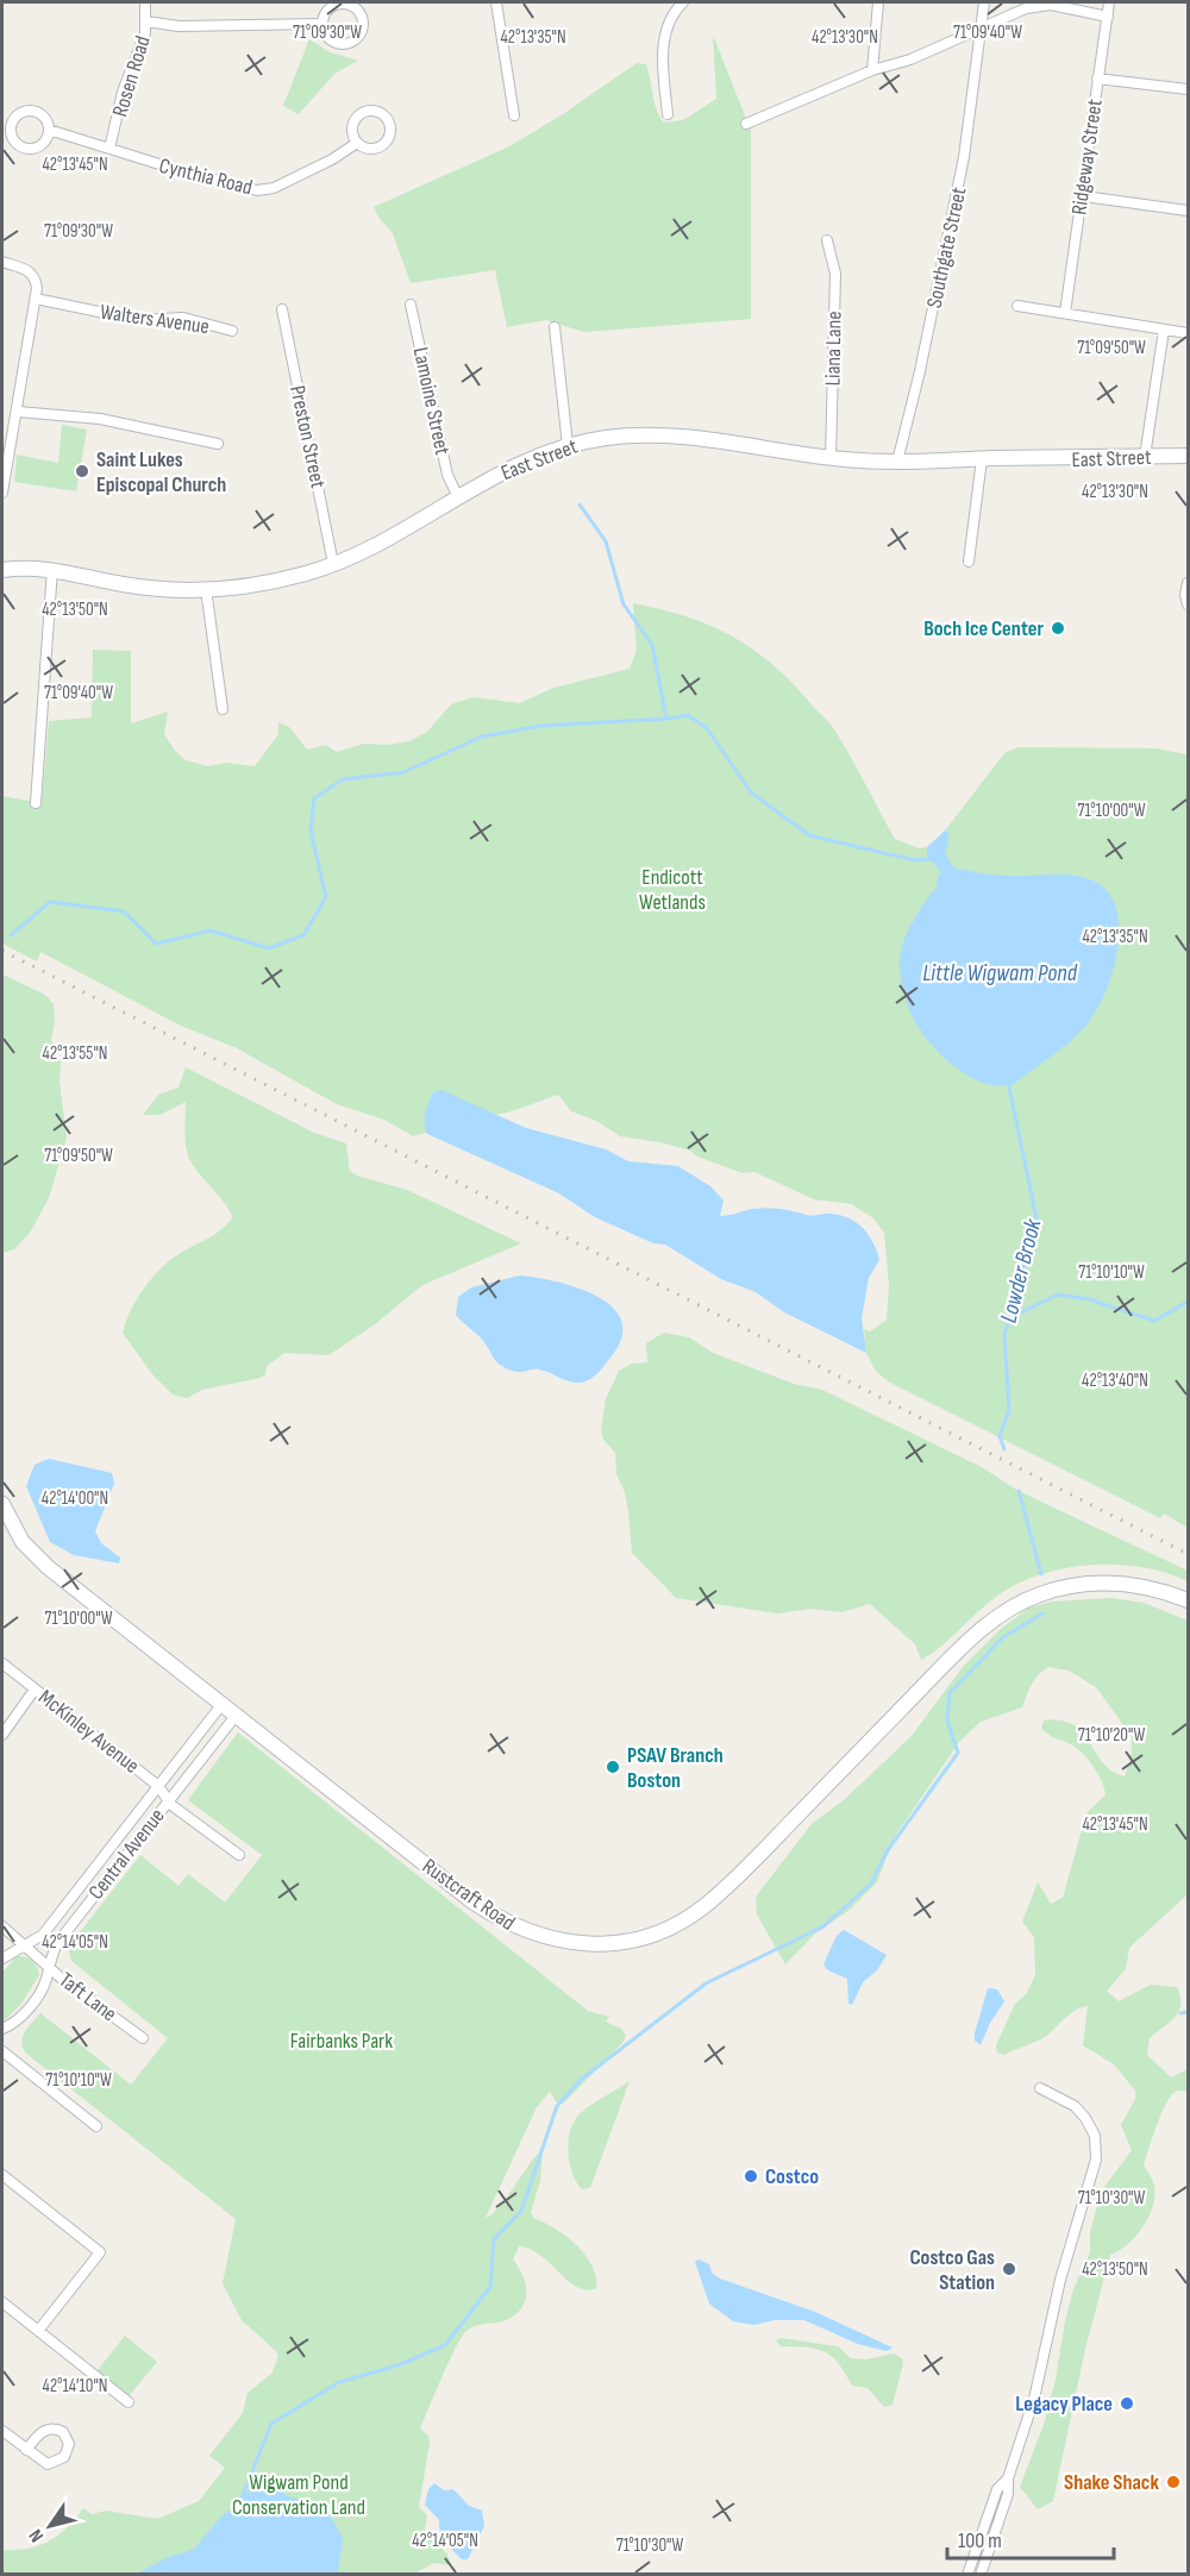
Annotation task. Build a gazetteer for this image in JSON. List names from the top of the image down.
{
  "streets": {
    "main road": ["East Street", "Rustcraft Road"],
    "street": [
      "Rosen Road",
      "Ridgeway Street",
      "Cynthia Road",
      "Southgate Street",
      "Walters Avenue",
      "Liana Lane",
      "Lamoine Street",
      "Preston Street",
      "McKinley Avenue",
      "Central Avenue",
      "Taft Lane"
    ]
  },
  "crossings": [
    ["Rosen Road", "Cynthia Road"],
    ["Southgate Street", "East Street"],
    ["Liana Lane", "East Street"],
    ["Lamoine Street", "East Street"],
    ["Preston Street", "East Street"],
    ["McKinley Avenue", "Central Avenue"],
    ["Central Avenue", "Rustcraft Road"],
    ["Central Avenue", "Taft Lane"]
  ],
  "water": ["Little Wigwam Pond", "Lowder Brook"],
  "parks": ["Endicott Wetlands", "Fairbanks Park", "Wigwam Pond Conservation Land"],
  "places": [
    "Saint Lukes Episcopal Church",
    "Boch Ice Center",
    "PSAV Branch Boston",
    "Costco",
    "Costco Gas Station",
    "Legacy Place",
    "Shake Shack"
  ],
  "scale_bar": "100 m",
  "north": "bottom left",
  "coordinates": [
    "71°09'30\"W",
    "71°09'40\"W",
    "42°13'35\"N",
    "42°13'30\"N",
    "42°13'45\"N",
    "71°09'50\"W",
    "42°13'50\"N",
    "71°10'00\"W",
    "42°13'55\"N",
    "71°10'10\"W",
    "42°13'40\"N",
    "42°14'00\"N",
    "71°10'20\"W",
    "42°14'05\"N",
    "71°10'30\"W",
    "42°14'10\"N"
  ]
}
